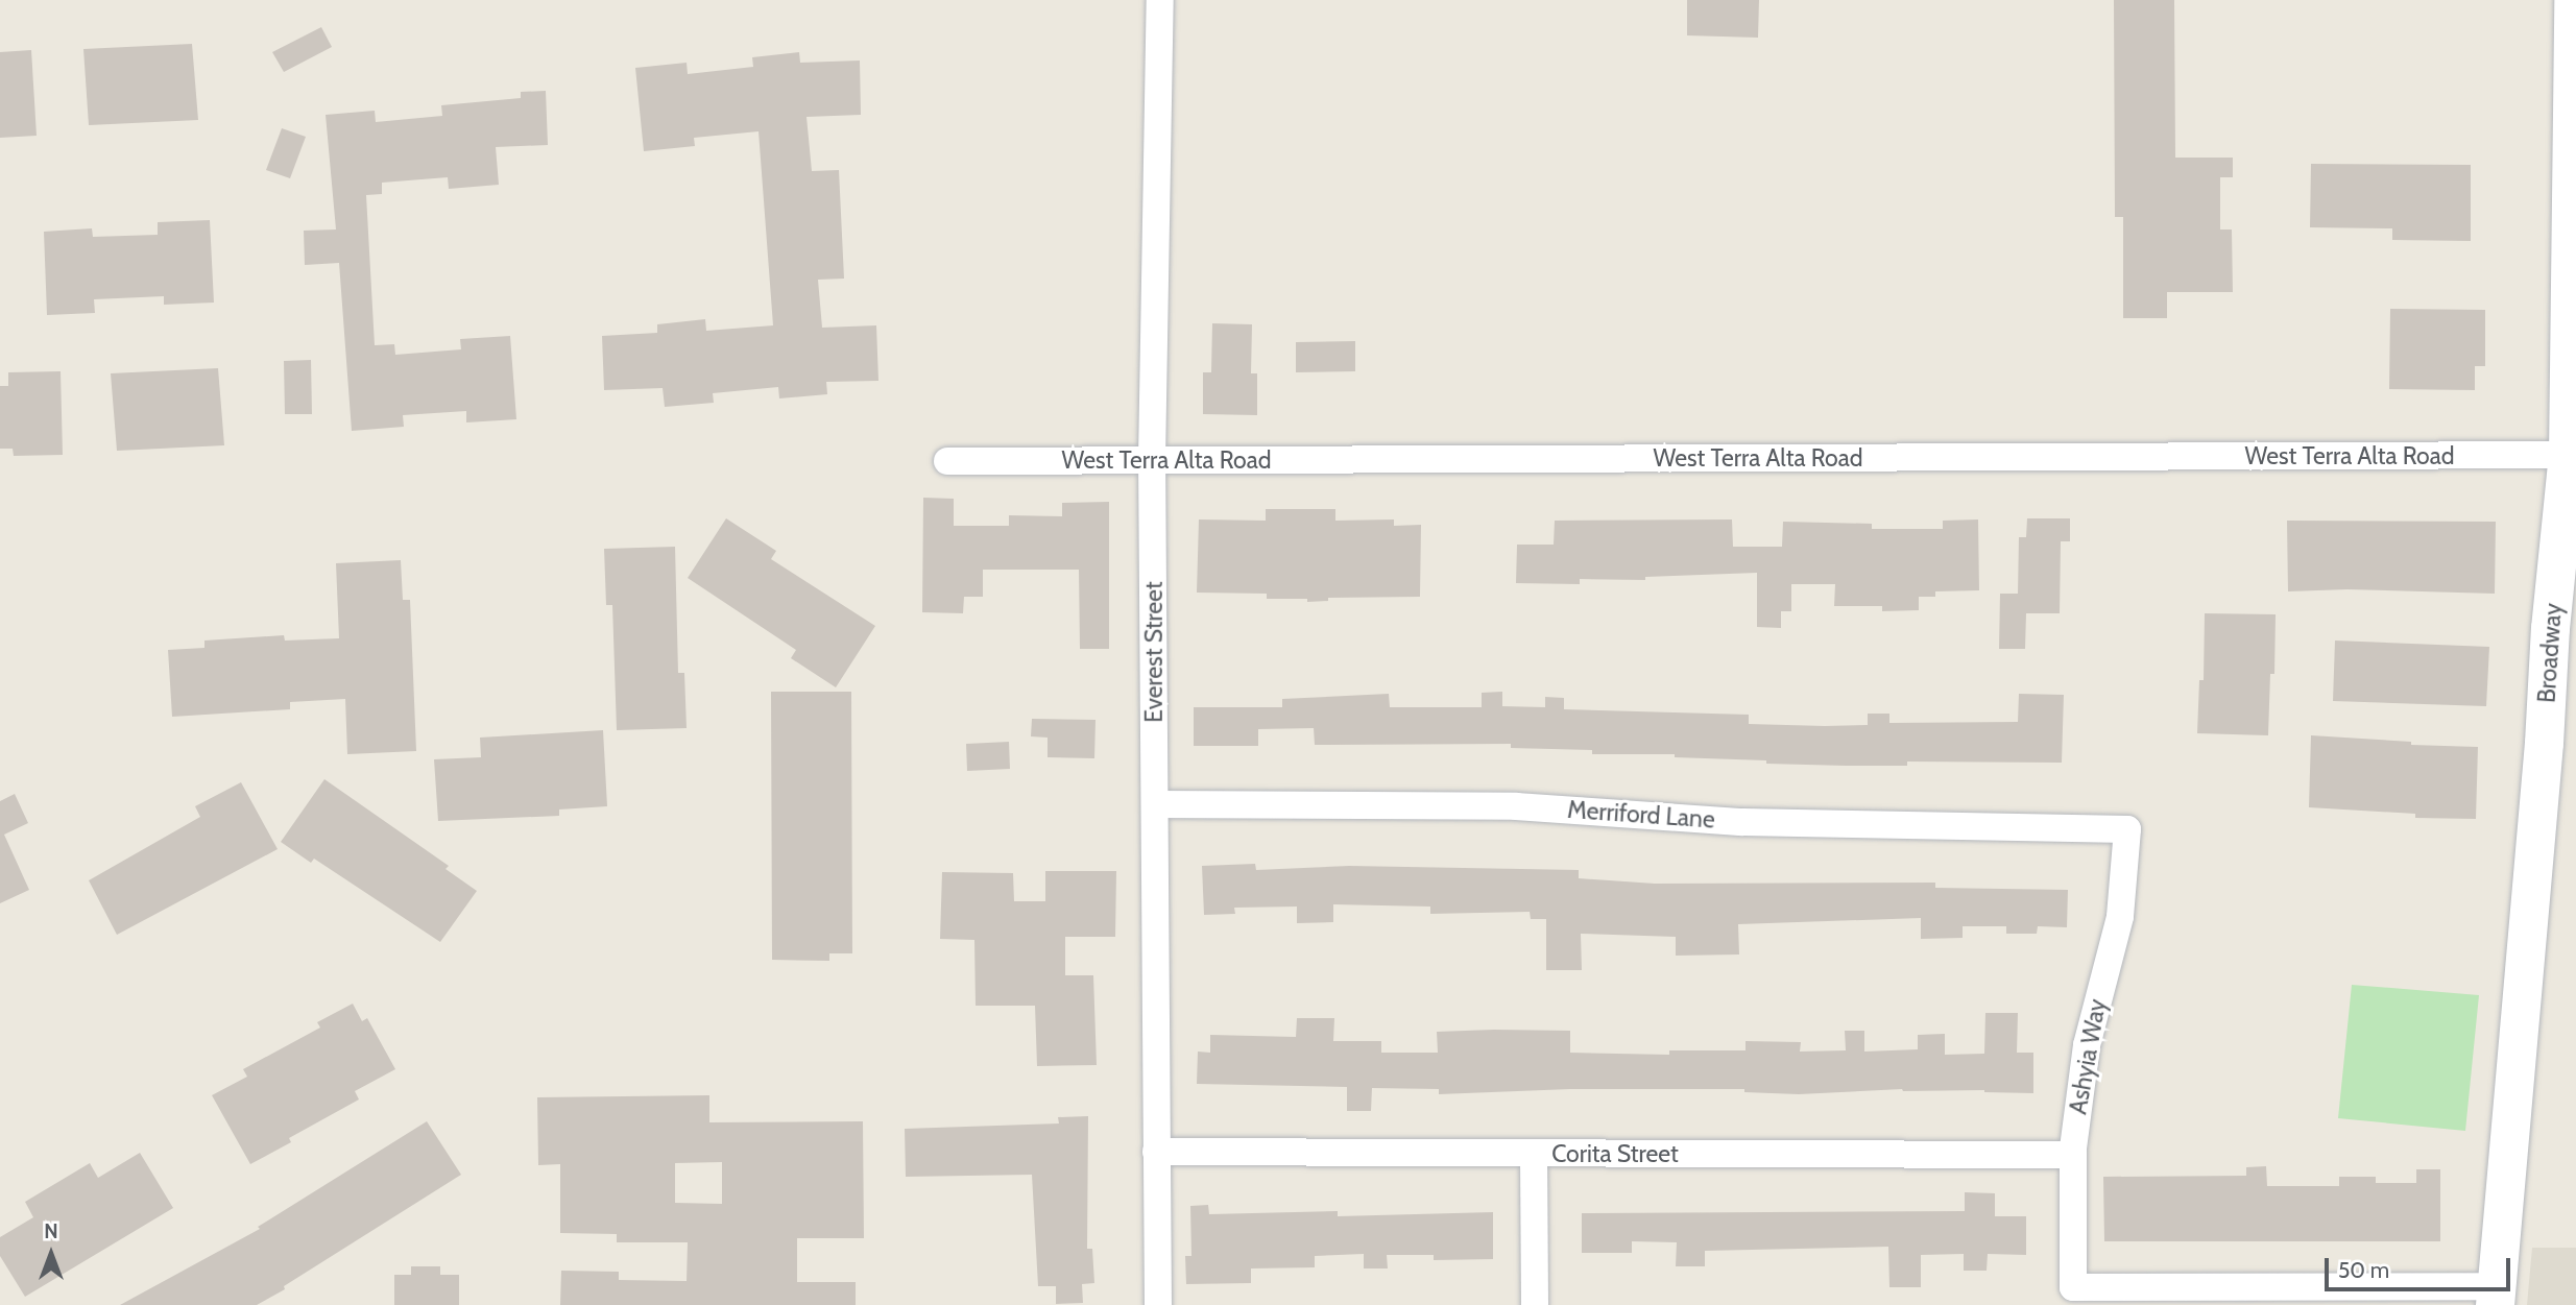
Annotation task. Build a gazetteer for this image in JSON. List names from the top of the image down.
{
  "streets": {
    "main road": ["Broadway"],
    "street": [
      "West Terra Alta Road",
      "Everest Street",
      "Merriford Lane",
      "Ashyia Way",
      "Corita Street"
    ]
  },
  "crossings": [
    ["West Terra Alta Road", "Everest Street"],
    ["West Terra Alta Road", "Broadway"],
    ["Everest Street", "Merriford Lane"],
    ["Everest Street", "Corita Street"],
    ["Broadway", "Ashyia Way"],
    ["Merriford Lane", "Ashyia Way"],
    ["Ashyia Way", "Corita Street"]
  ],
  "scale_bar": "50 m",
  "north": "top"
}
